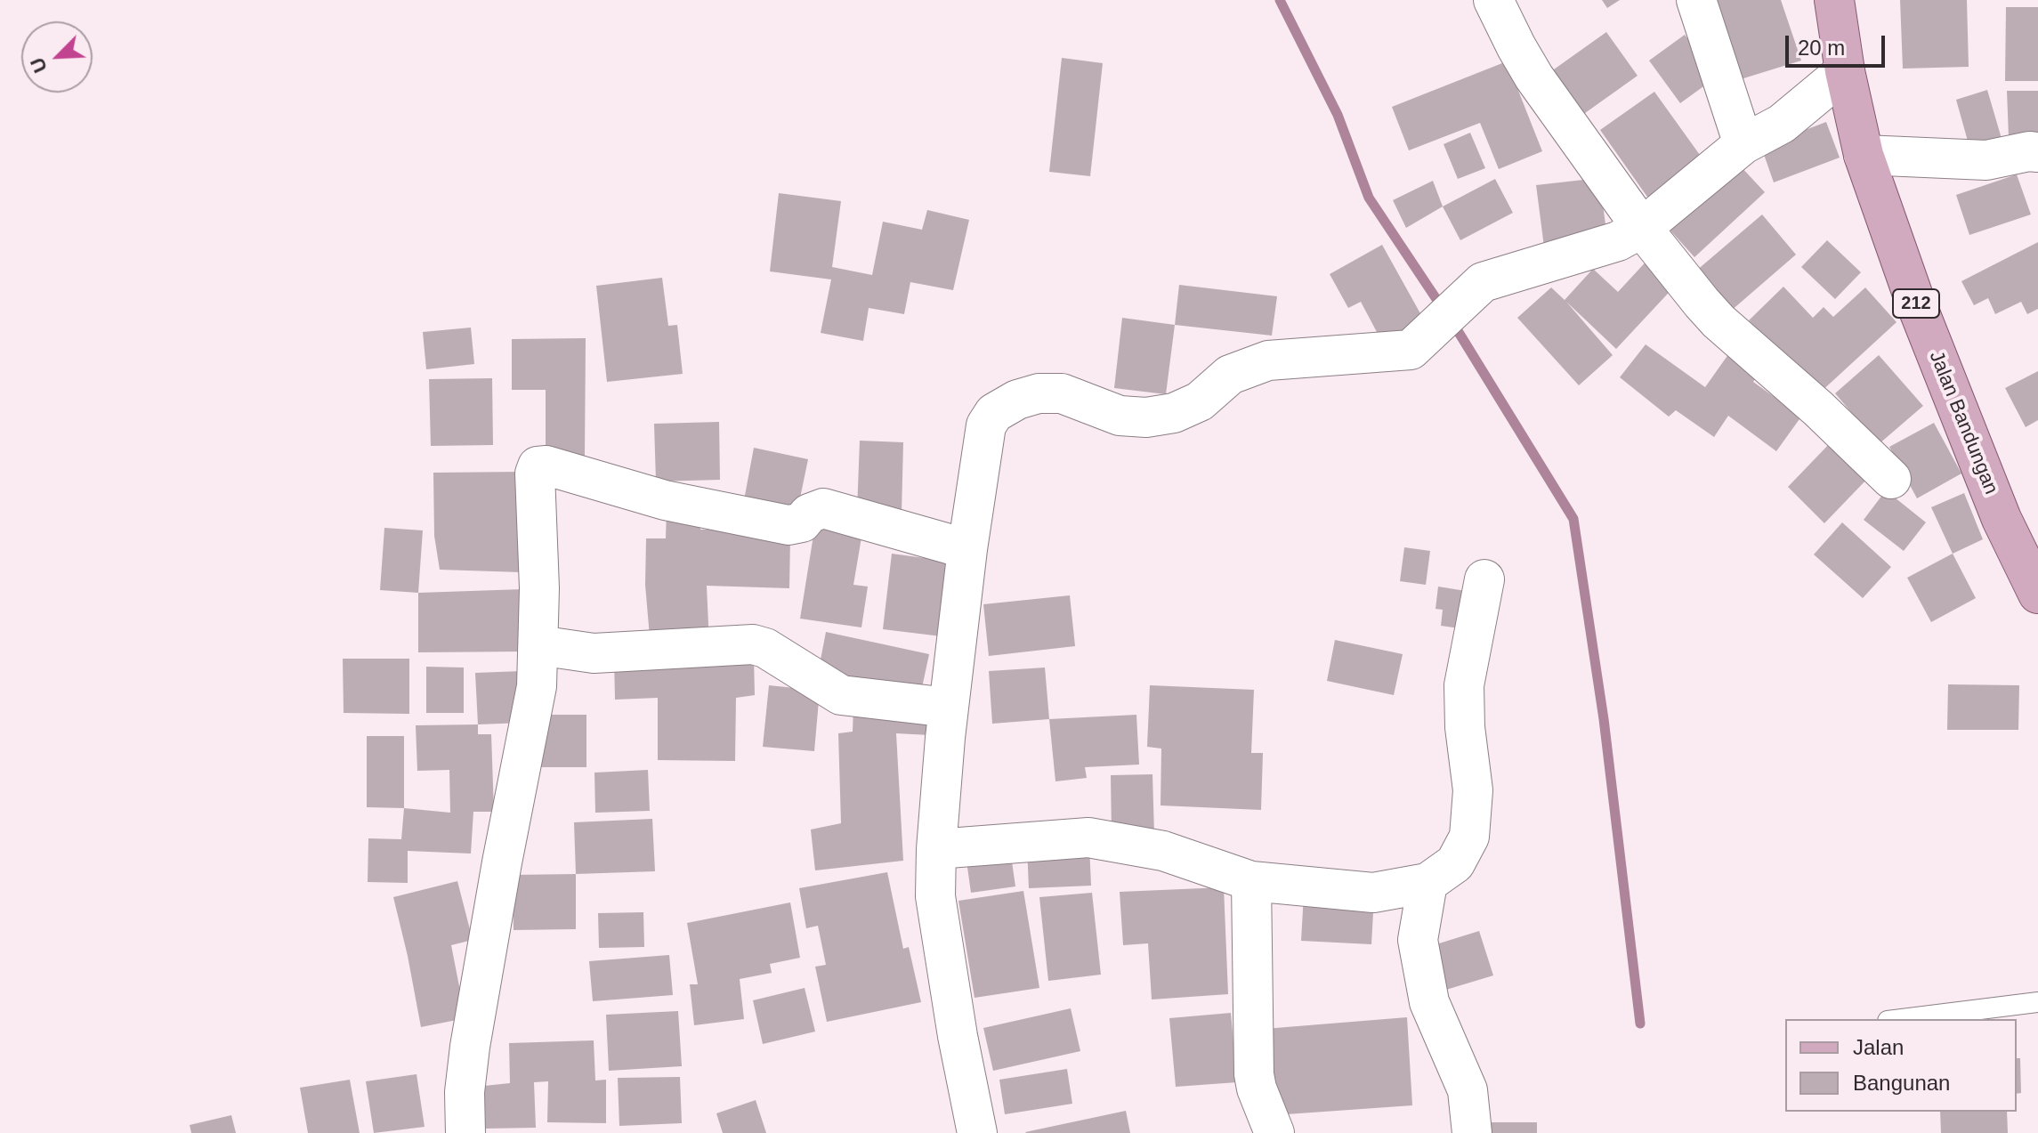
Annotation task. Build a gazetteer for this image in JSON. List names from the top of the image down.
{
  "streets": {
    "main road": ["212", "Jalan Bandungan"]
  },
  "legend": ["Jalan", "Bangunan"],
  "scale_bar": "20 m",
  "north": "bottom left"
}
